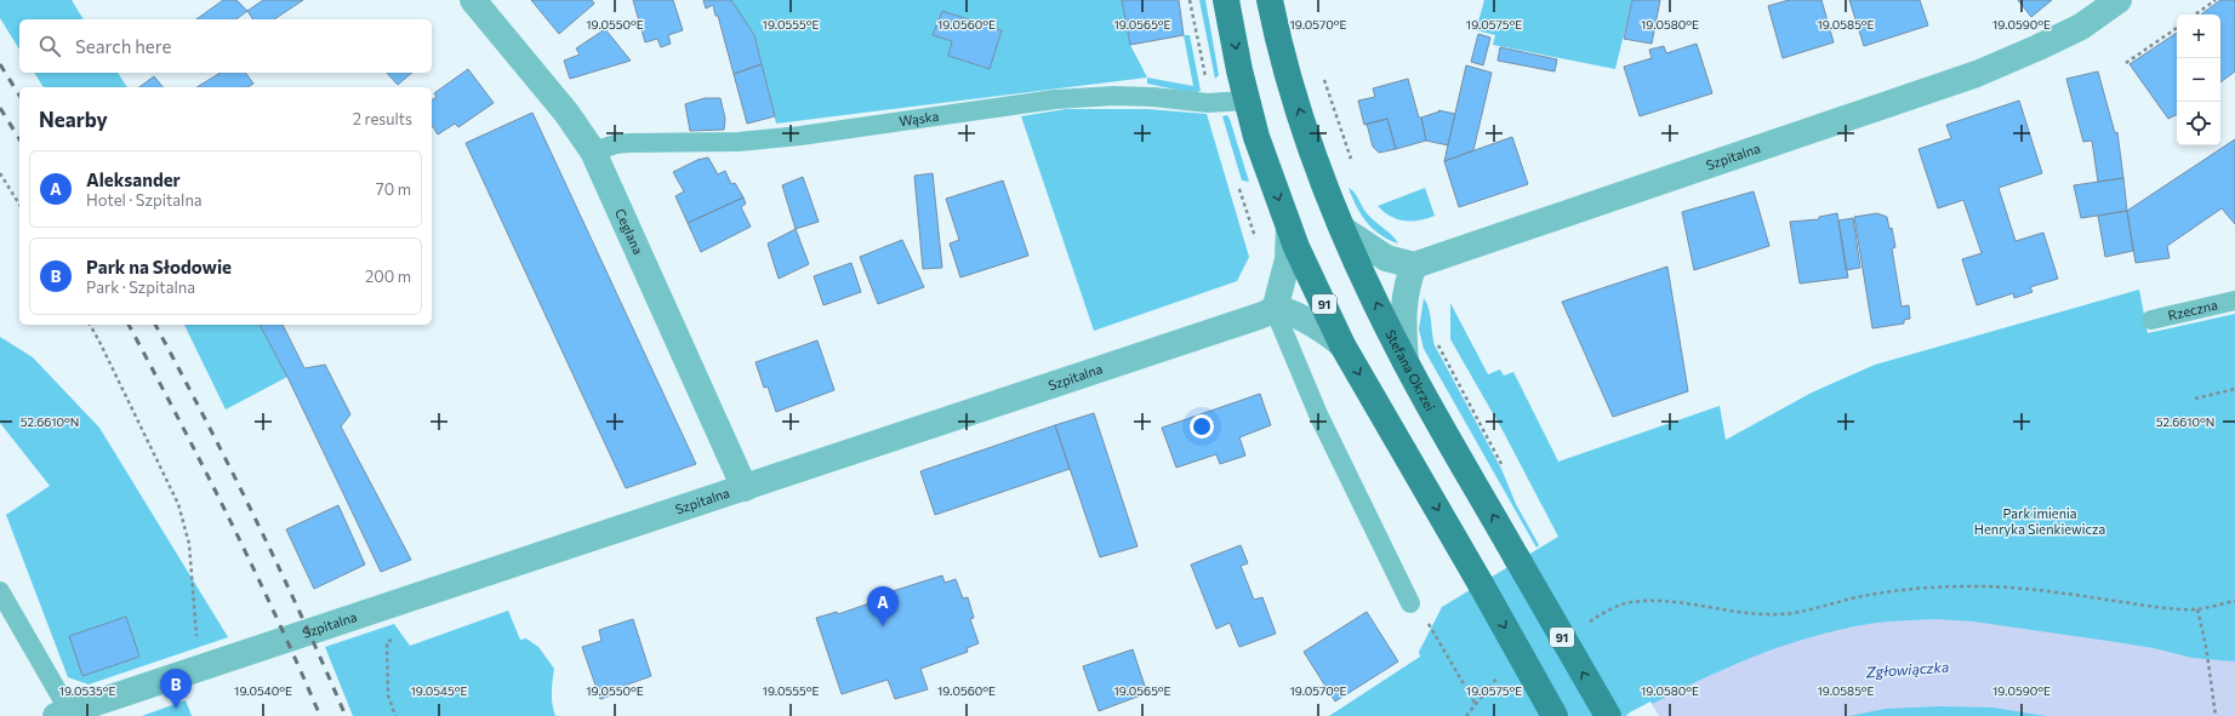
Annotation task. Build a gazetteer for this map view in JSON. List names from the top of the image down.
{
  "streets": {
    "main road": ["91", "Stefana Okrzei"],
    "street": ["Szpitalna", "Ceglana"],
    "lane": ["Wąska", "Rzeczna"]
  },
  "crossings": [
    ["Wąska", "Ceglana"],
    ["Wąska", "91"],
    ["Szpitalna", "Ceglana"]
  ],
  "water": ["Zgłowiączka"],
  "parks": ["Park imienia Henryka Sienkiewicza"],
  "page": {
    "map_buttons": ["+", "−"],
    "search": "Search here",
    "heading": ["Nearby", "2 results"],
    "list": [
      {
        "mark": "A",
        "name": "Aleksander",
        "note": "Hotel · Szpitalna",
        "value": "70 m"
      },
      {
        "mark": "B",
        "name": "Park na Słodowie",
        "note": "Park · Szpitalna",
        "value": "200 m"
      }
    ],
    "pins": ["A", "B"]
  },
  "coordinates": [
    "19.0550°E",
    "19.0555°E",
    "19.0560°E",
    "19.0565°E",
    "19.0570°E",
    "19.0575°E",
    "19.0580°E",
    "19.0585°E",
    "19.0590°E",
    "52.6610°N",
    "19.0535°E",
    "19.0540°E",
    "19.0545°E"
  ]
}
